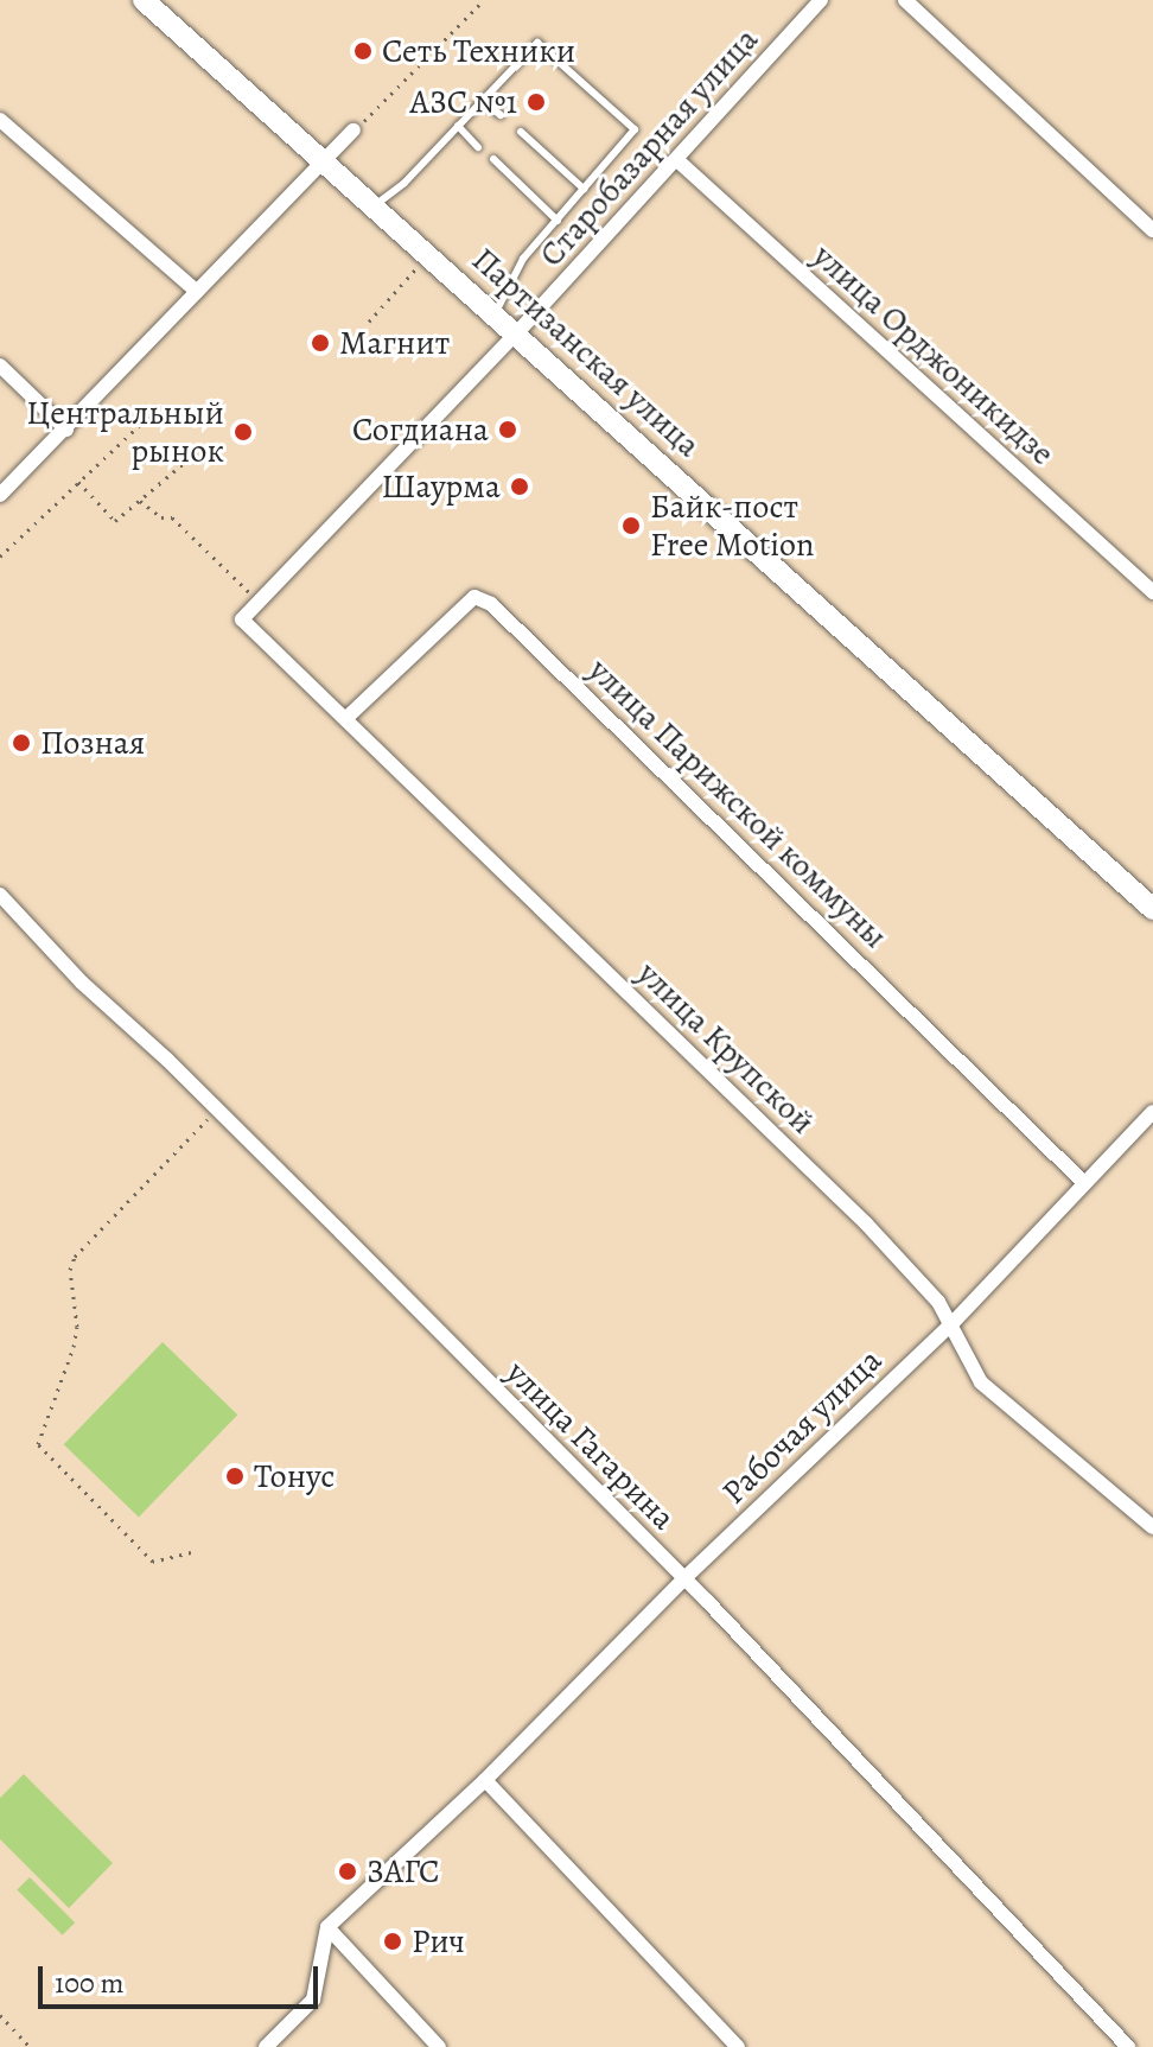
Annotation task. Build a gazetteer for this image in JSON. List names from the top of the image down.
{
  "streets": {
    "main road": ["Партизанская улица"],
    "street": [
      "Старобазарная улица",
      "улица Орджоникидзе",
      "улица Парижской коммуны",
      "улица Крупской",
      "Рабочая улица",
      "улица Гагарина"
    ]
  },
  "crossings": [
    ["Старобазарная улица", "Партизанская улица"],
    ["Старобазарная улица", "улица Орджоникидзе"],
    ["Старобазарная улица", "улица Крупской"],
    ["улица Парижской коммуны", "улица Крупской"],
    ["улица Парижской коммуны", "Рабочая улица"],
    ["улица Крупской", "Рабочая улица"],
    ["Рабочая улица", "улица Гагарина"]
  ],
  "places": [
    "Сеть Техники",
    "АЗС №1",
    "Магнит",
    "Согдиана",
    "Центральный рынок",
    "Шаурма",
    "Байк-пост Free Motion",
    "Позная",
    "Тонус",
    "ЗАГС",
    "Рич"
  ],
  "scale_bar": "100 m"
}
